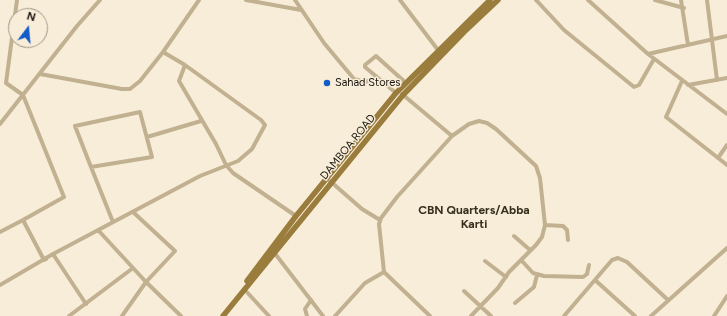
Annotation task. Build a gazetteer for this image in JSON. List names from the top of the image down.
{
  "streets": {
    "main road": ["DAMBOA ROAD"]
  },
  "districts": ["CBN Quarters/Abba Karti"],
  "places": ["Sahad Stores"],
  "north": "top"
}
